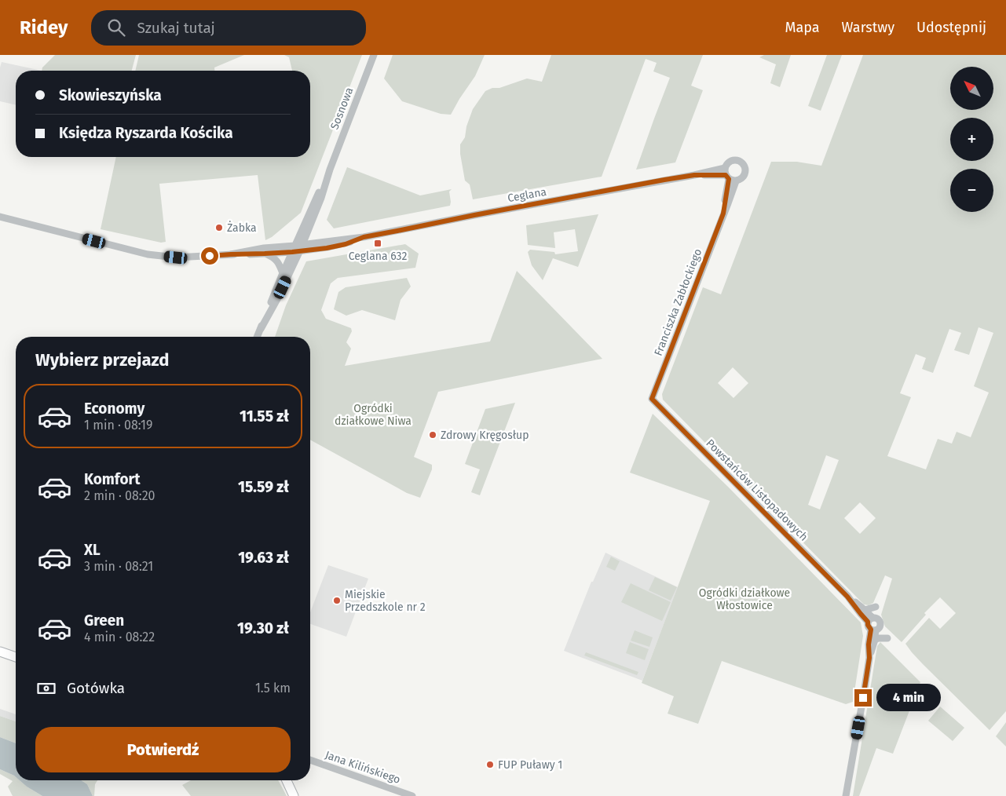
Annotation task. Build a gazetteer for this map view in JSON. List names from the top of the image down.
{
  "streets": {
    "street": [
      "Sosnowa",
      "Ceglana",
      "Franciszka Zabłockiego",
      "Powstańców Listopadowych",
      "Jana Kilińskiego"
    ]
  },
  "crossings": [
    ["Sosnowa", "Ceglana"],
    ["Ceglana", "Franciszka Zabłockiego"],
    ["Franciszka Zabłockiego", "Powstańców Listopadowych"]
  ],
  "parks": ["Ogródki działkowe Niwa", "Ogródki działkowe Włostowice"],
  "places": {
    "other": [
      "Żabka",
      "Zdrowy Kręgosłup",
      "Miejskie Przedszkole nr 2",
      "FUP Puławy 1"
    ],
    "transit": ["Ceglana 632"]
  },
  "north": "top left",
  "page": {
    "header": "Ridey",
    "search": "Szukaj tutaj",
    "nav": ["Mapa", "Warstwy", "Udostępnij"],
    "map_buttons": ["+", "−"],
    "banner": ["Skowieszyńska", "Księdza Ryszarda Kościka"],
    "heading": "Wybierz przejazd",
    "list": [
      {
        "name": "Economy",
        "note": "1 min · 08:19",
        "value": "11.55 zł"
      },
      {
        "name": "Komfort",
        "note": "2 min · 08:20",
        "value": "15.59 zł"
      },
      {
        "name": "XL",
        "note": "3 min · 08:21",
        "value": "19.63 zł"
      },
      {
        "name": "Green",
        "note": "4 min · 08:22",
        "value": "19.30 zł"
      }
    ],
    "pay": ["Gotówka", "1.5 km"],
    "bubble": "4 min",
    "buttons": "Potwierdź"
  }
}
